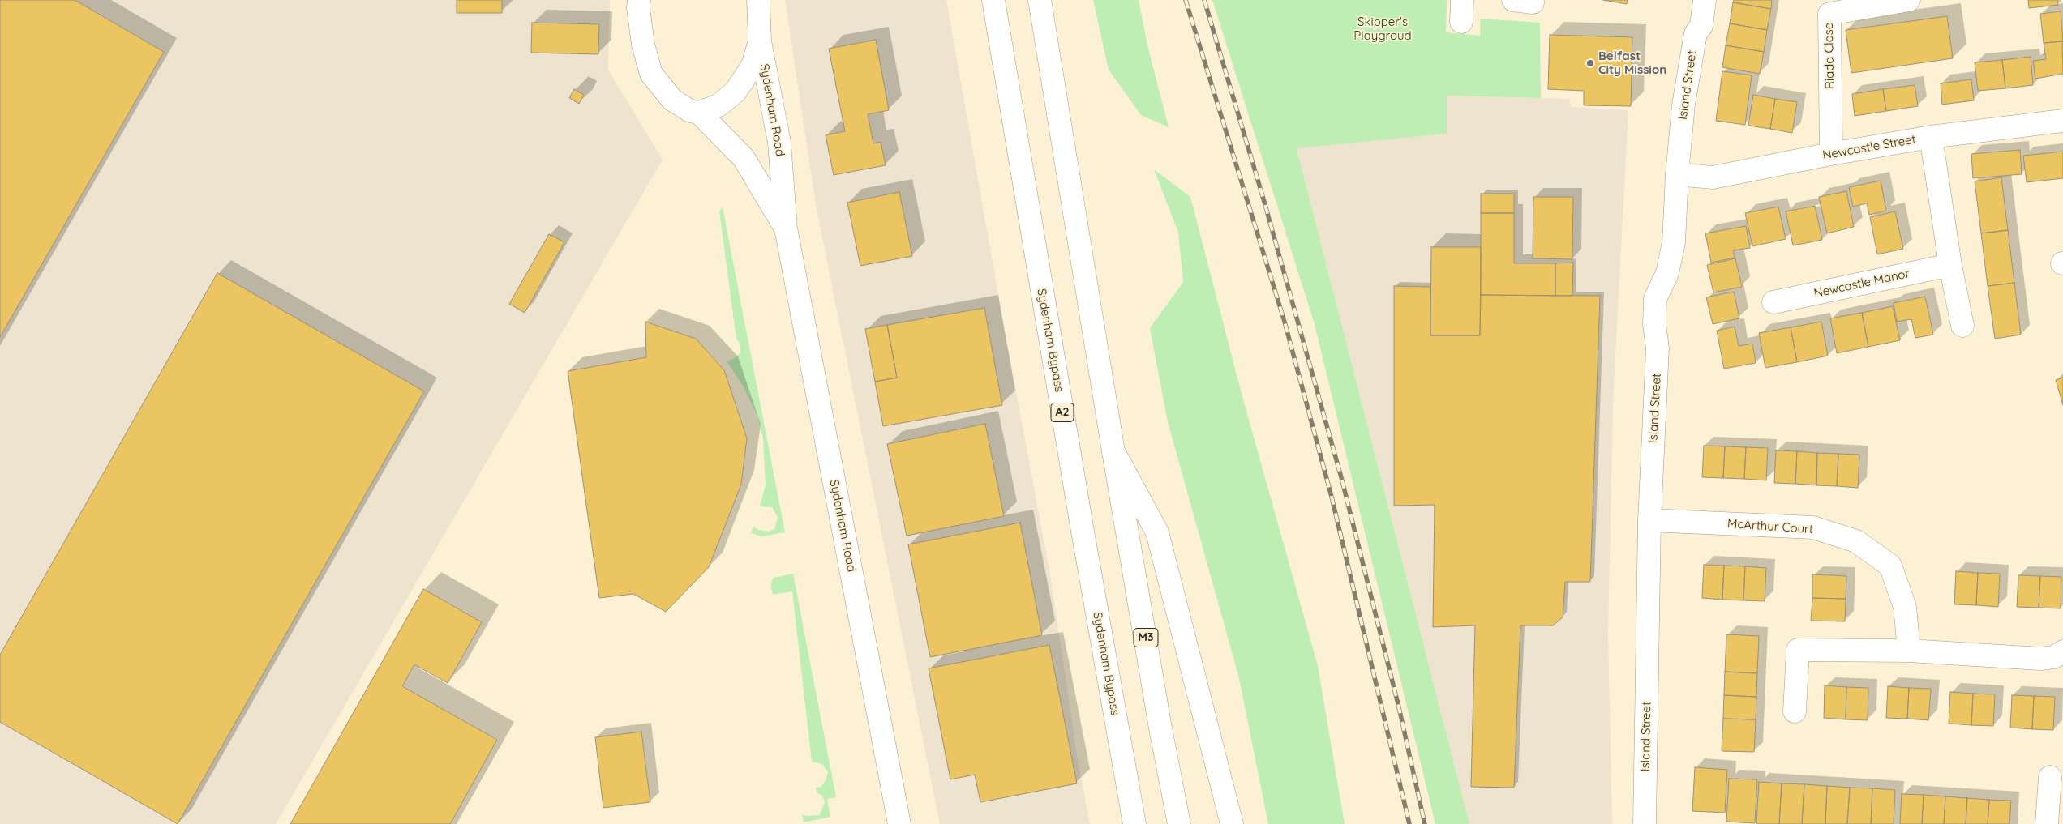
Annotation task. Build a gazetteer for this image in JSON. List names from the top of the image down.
{
  "streets": {
    "main road": [
      "Riada Close",
      "Island Street",
      "Sydenham Road",
      "Newcastle Street",
      "Newcastle Manor",
      "Sydenham Bypass",
      "A2",
      "McArthur Court",
      "M3"
    ]
  },
  "crossings": [
    ["Riada Close", "Newcastle Street"],
    ["Island Street", "Newcastle Street"],
    ["Island Street", "McArthur Court"]
  ],
  "parks": ["Skipper's Playgroud"],
  "places": ["Belfast City Mission"]
}
